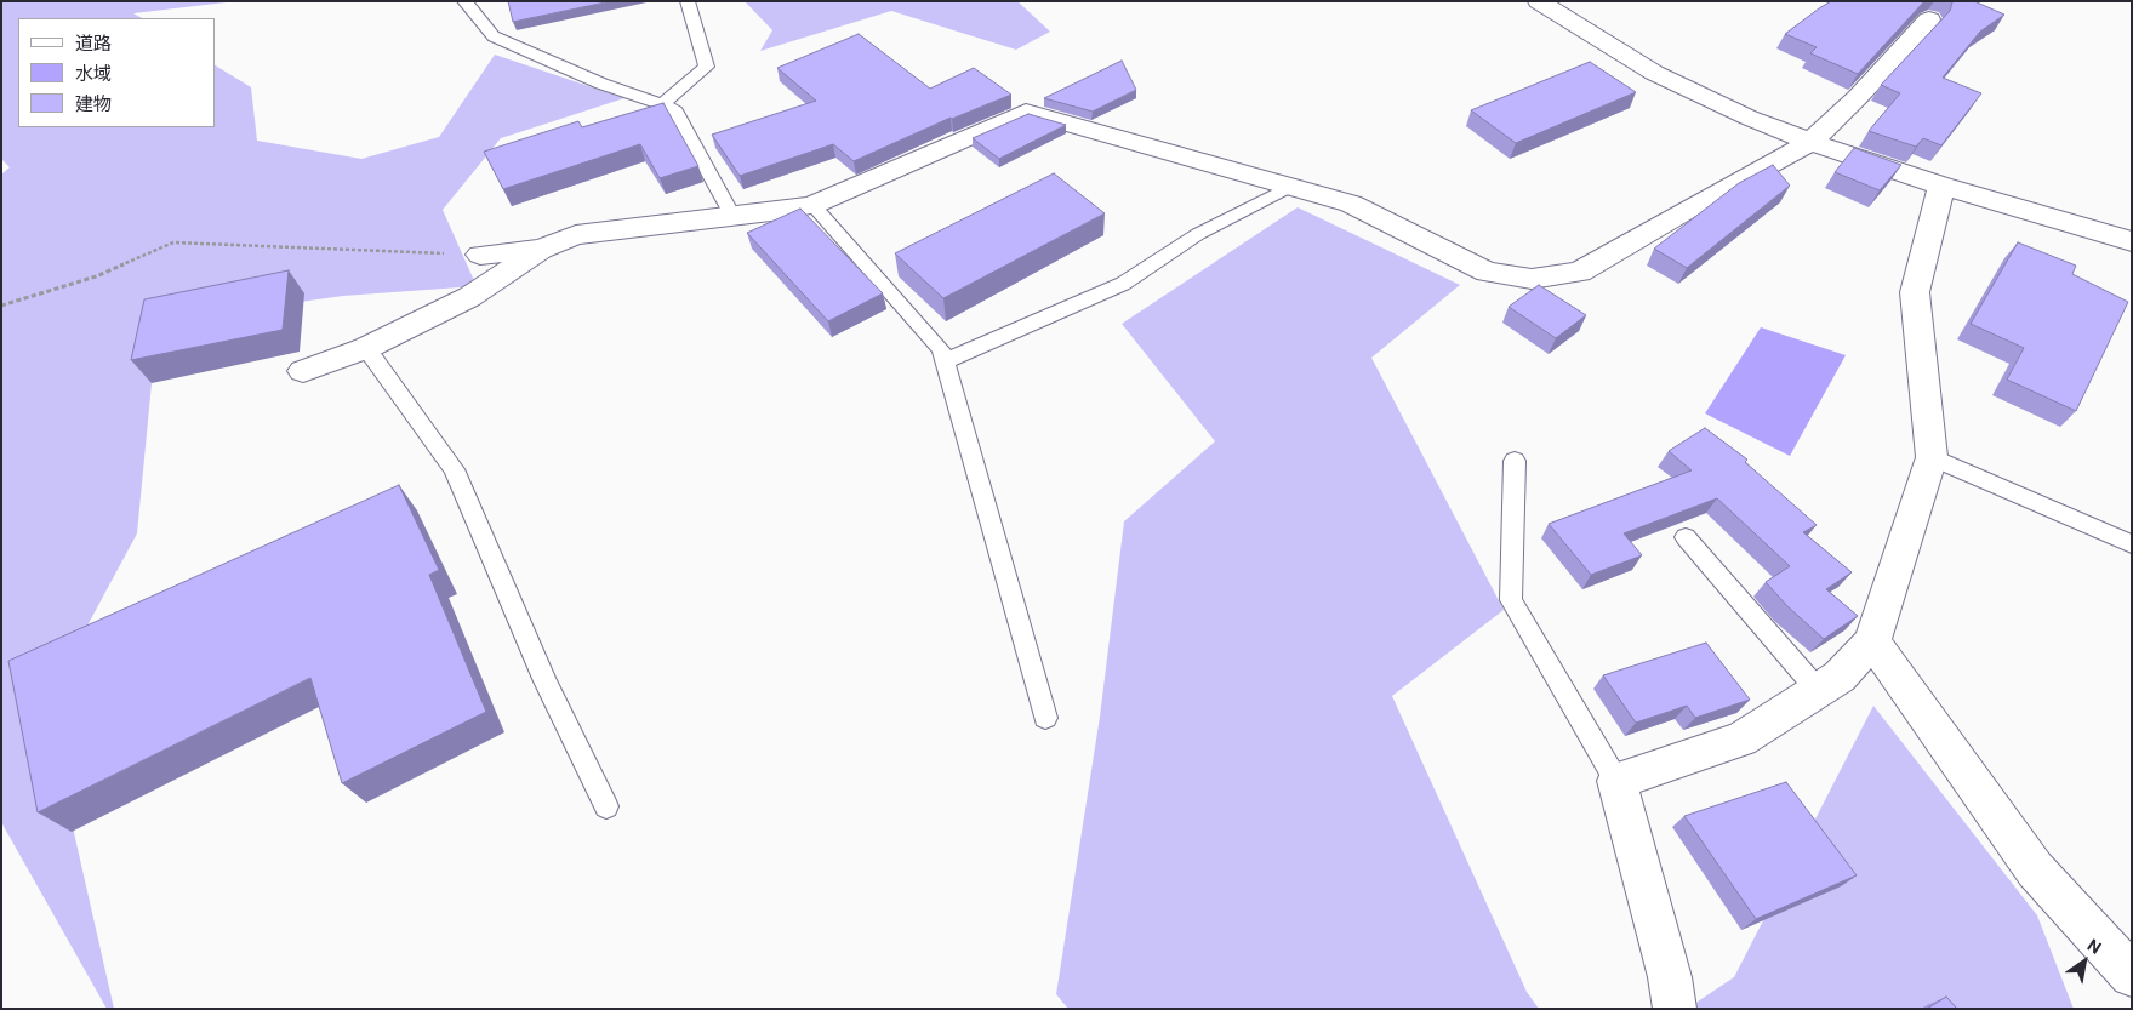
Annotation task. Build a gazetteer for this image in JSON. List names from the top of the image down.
{
  "legend": ["道路", "水域", "建物"],
  "north": "top right"
}
